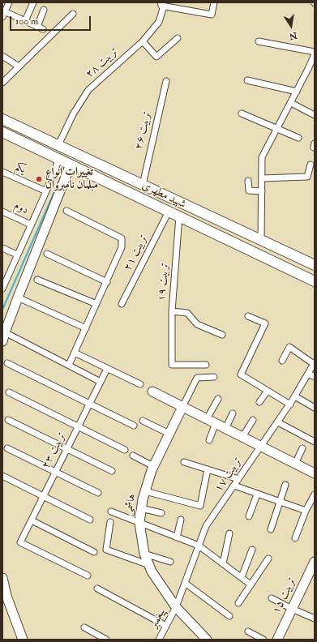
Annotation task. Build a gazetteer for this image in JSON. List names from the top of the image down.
{
  "streets": {
    "main road": ["شهید مطهری"],
    "street": [
      "تربیت ۲۸",
      "تربیت ۲۶",
      "یکم",
      "دوم",
      "تربیت ۲۱",
      "تربیت ۱۹",
      "تربیت ۲۳",
      "تربیت ۱۷",
      "هاشمی",
      "تربیت ۱۵",
      "پیغمبر"
    ]
  },
  "crossings": [
    ["تربیت ۲۸", "شهید مطهری"],
    ["تربیت ۲۶", "شهید مطهری"],
    ["شهید مطهری", "تربیت ۲۱"],
    ["شهید مطهری", "تربیت ۱۹"],
    ["تربیت ۱۷", "هاشمی"],
    ["تربیت ۱۷", "پیغمبر"],
    ["هاشمی", "پیغمبر"]
  ],
  "places": ["تغییرات انواع مبلمان نامبروان"],
  "scale_bar": "100 m",
  "north": "bottom"
}
